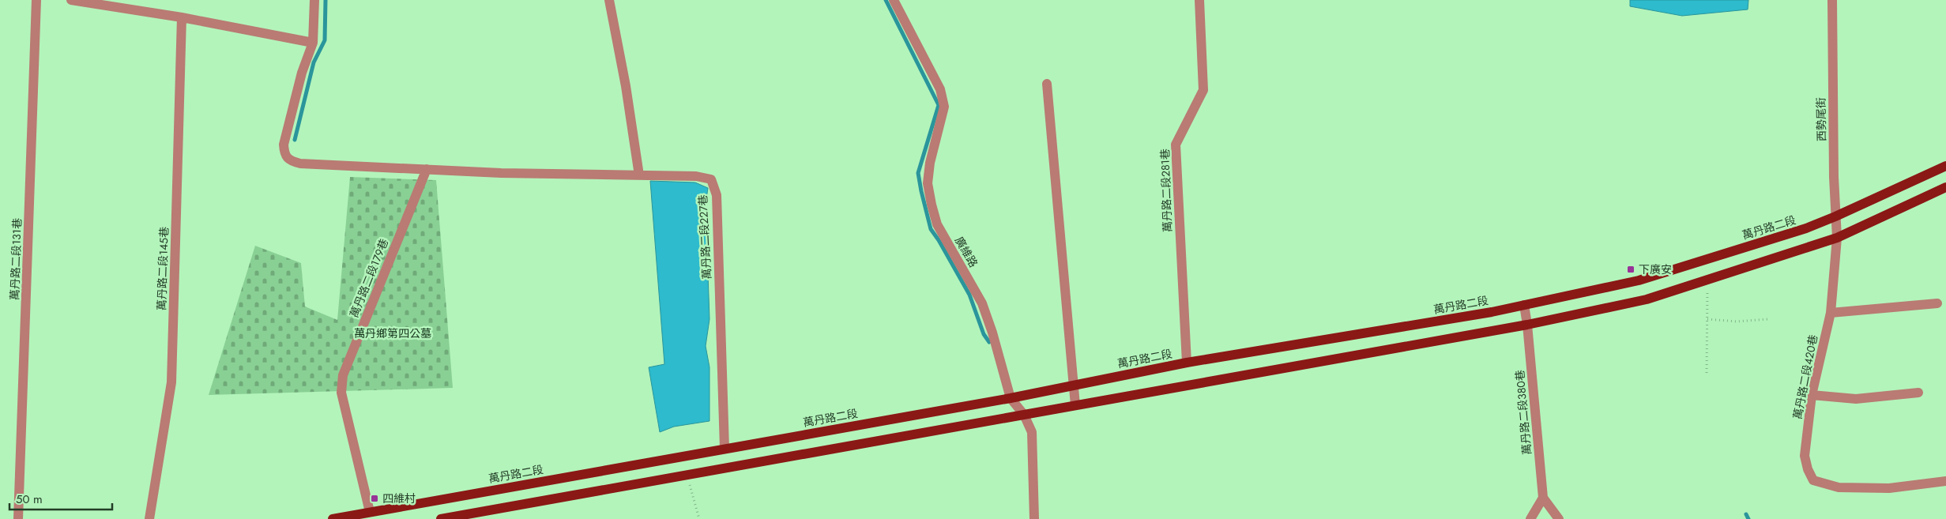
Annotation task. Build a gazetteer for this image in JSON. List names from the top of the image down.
{
  "streets": {
    "main road": ["萬丹路二段"],
    "street": [
      "西勢尾街",
      "萬丹路二段281巷",
      "萬丹路二段227巷",
      "廣維路",
      "萬丹路二段131巷",
      "萬丹路二段145巷",
      "萬丹路二段179巷",
      "萬丹路二段420巷",
      "萬丹路二段380巷"
    ]
  },
  "crossings": [
    ["西勢尾街", "萬丹路二段"],
    ["西勢尾街", "萬丹路二段420巷"],
    ["萬丹路二段281巷", "萬丹路二段"],
    ["萬丹路二段", "萬丹路二段227巷"],
    ["萬丹路二段", "廣維路"],
    ["萬丹路二段", "萬丹路二段179巷"],
    ["萬丹路二段", "萬丹路二段380巷"]
  ],
  "parks": ["萬丹鄉第四公墓"],
  "places": {
    "transit": ["下廣安", "四維村"]
  },
  "scale_bar": "50 m"
}
